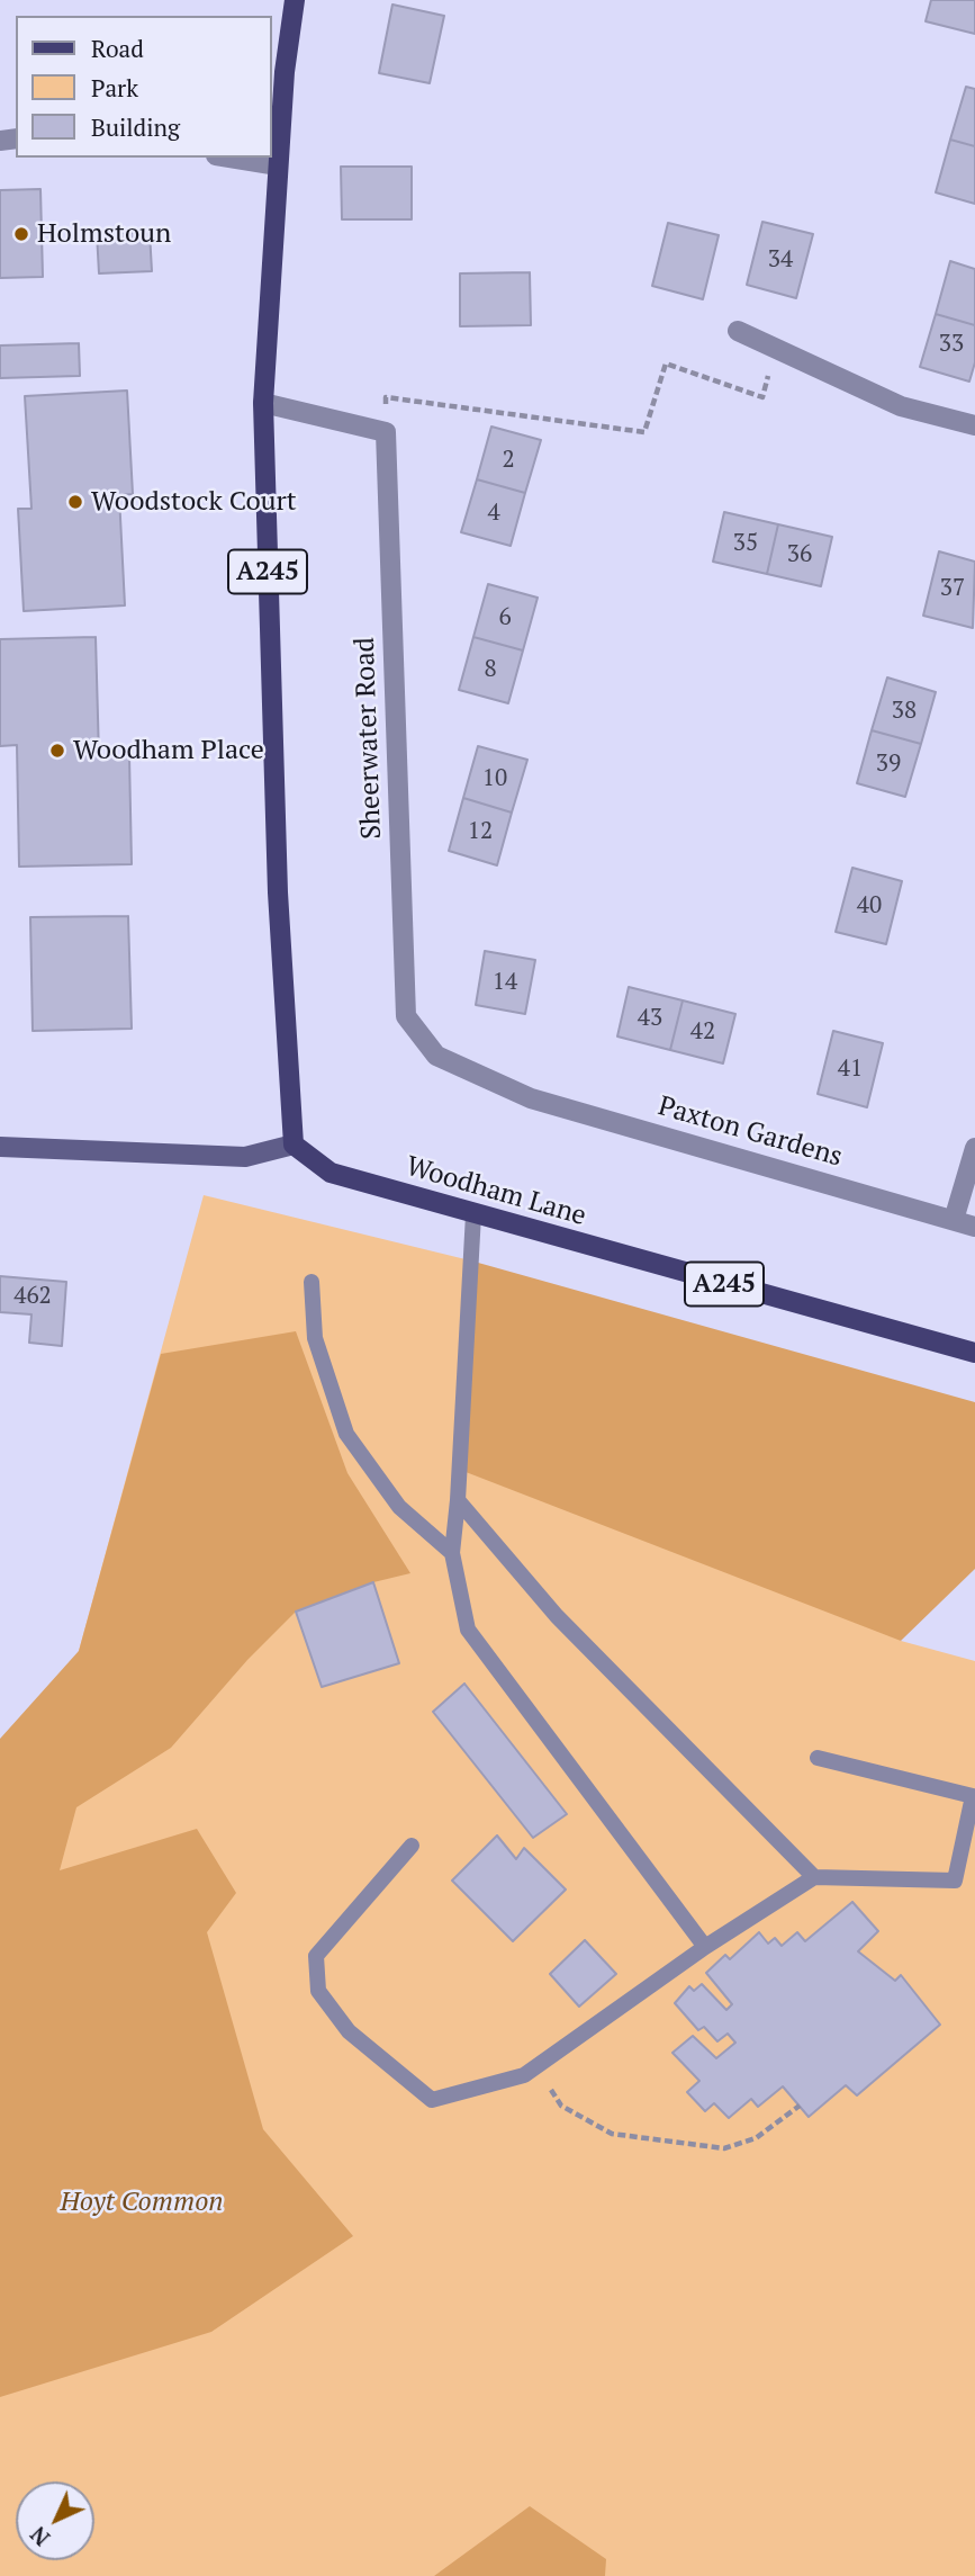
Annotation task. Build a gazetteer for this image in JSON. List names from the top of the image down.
{
  "streets": {
    "main road": ["A245", "Woodham Lane"],
    "street": ["Sheerwater Road", "Paxton Gardens"]
  },
  "crossings": [
    ["A245", "Woodham Lane"],
    ["Sheerwater Road", "Paxton Gardens"]
  ],
  "parks": ["Hoyt Common"],
  "places": ["Holmstoun", "Woodstock Court", "Woodham Place"],
  "house_numbers": [
    "34",
    "33",
    "2",
    "4",
    "35",
    "36",
    "37",
    "6",
    "8",
    "38",
    "39",
    "10",
    "12",
    "40",
    "14",
    "43",
    "42",
    "41",
    "462"
  ],
  "legend": ["Road", "Park", "Building"],
  "north": "bottom left"
}
